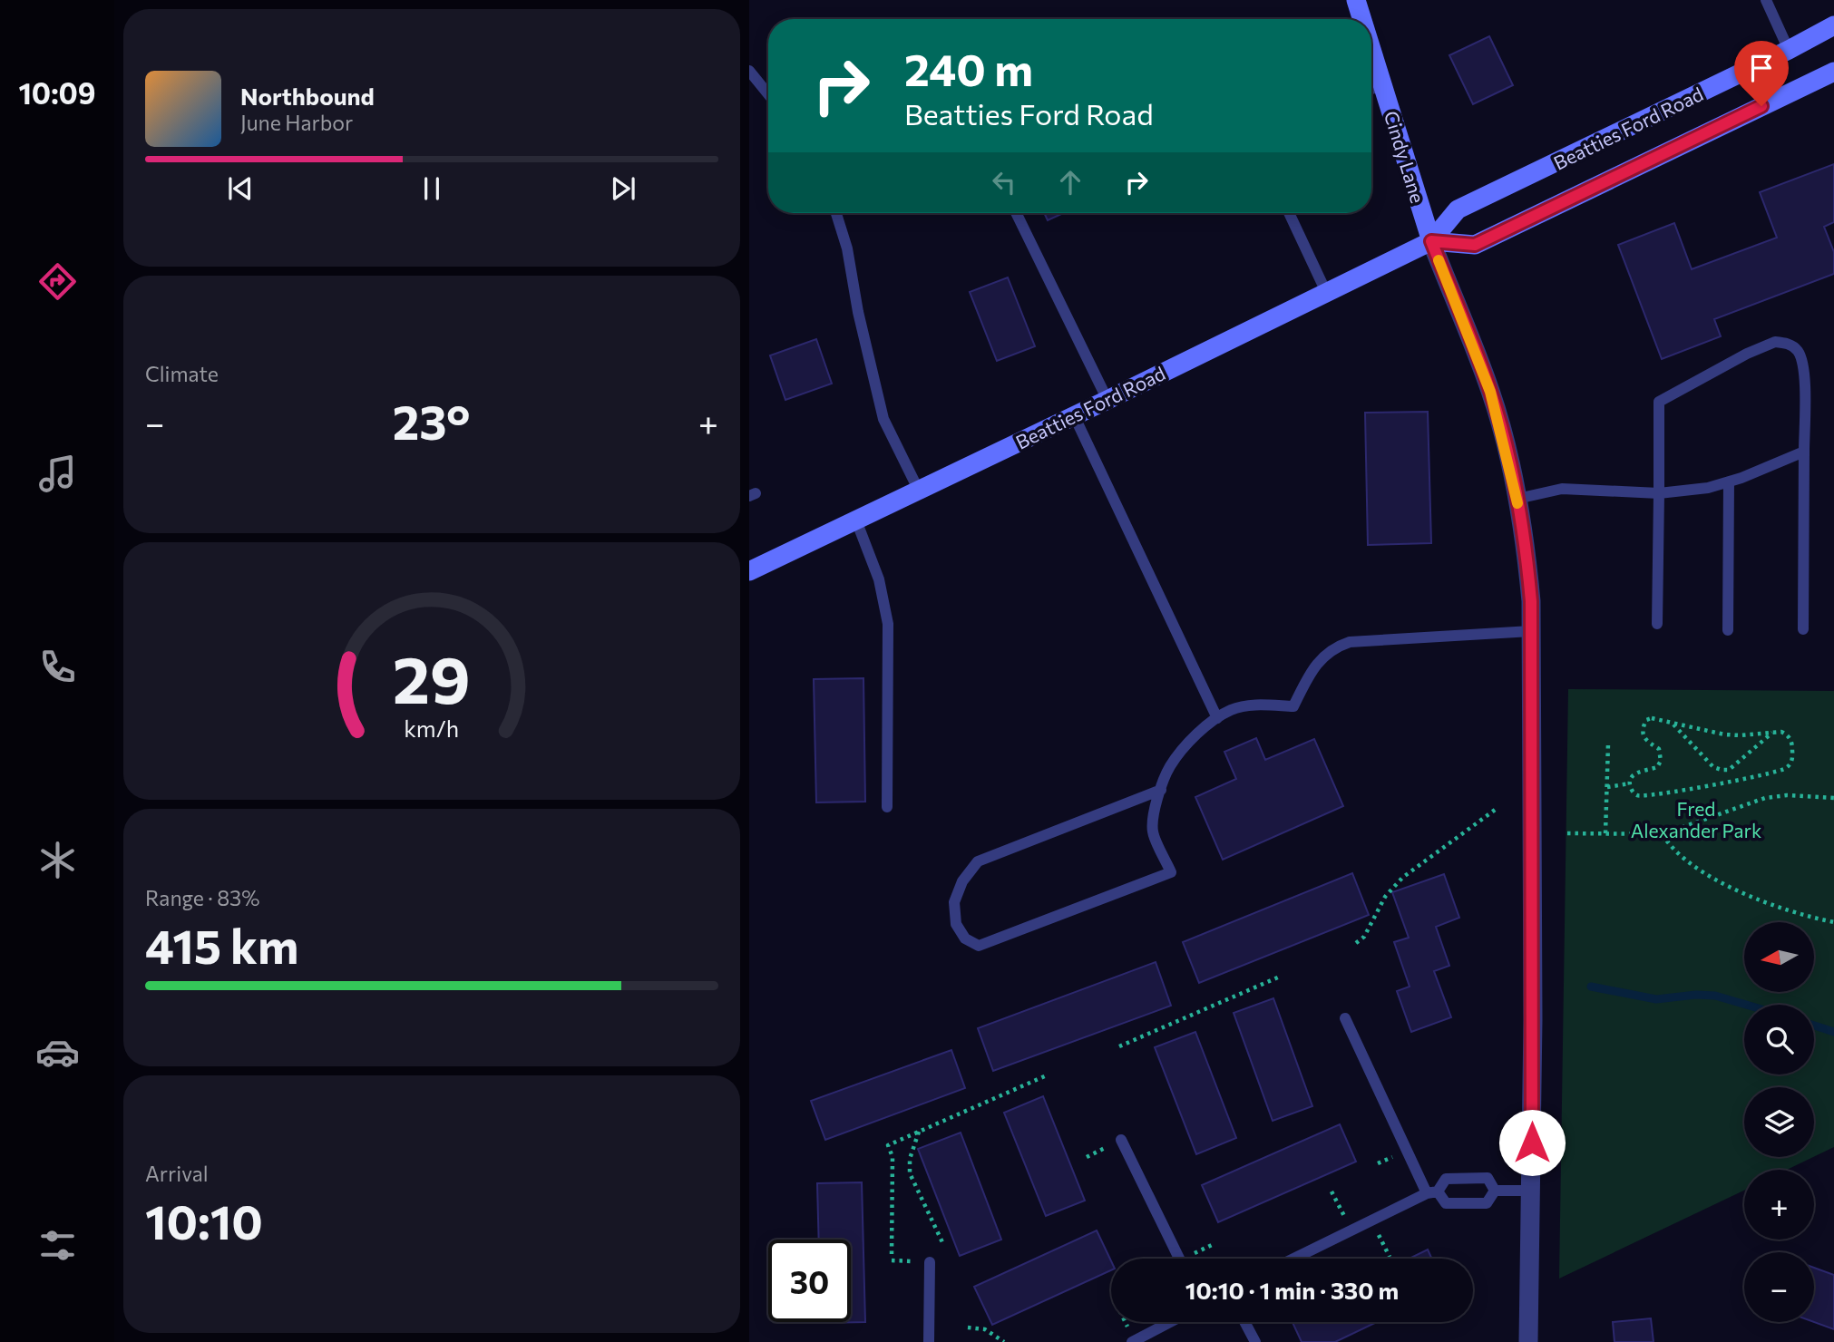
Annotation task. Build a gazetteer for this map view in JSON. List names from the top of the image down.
{
  "streets": {
    "main road": ["Beatties Ford Road", "Cindy Lane"]
  },
  "crossings": [
    ["Beatties Ford Road", "Cindy Lane"]
  ],
  "parks": ["Fred Alexander Park"],
  "north": "left",
  "page": {
    "tabs": "10:09",
    "turn": ["240 m", "Beatties Ford Road"],
    "song": ["Northbound", "June Harbor"],
    "tile": [
      "Climate",
      ["Range · 83%", "415 km"],
      ["Arrival", "10:10"]
    ],
    "heat": ["−", "23°", "+"],
    "map_buttons": ["+", "−"],
    "limit": "30",
    "trip": "10:10 · 1 min · 330 m",
    "gauge": ["29", "km/h"]
  }
}
